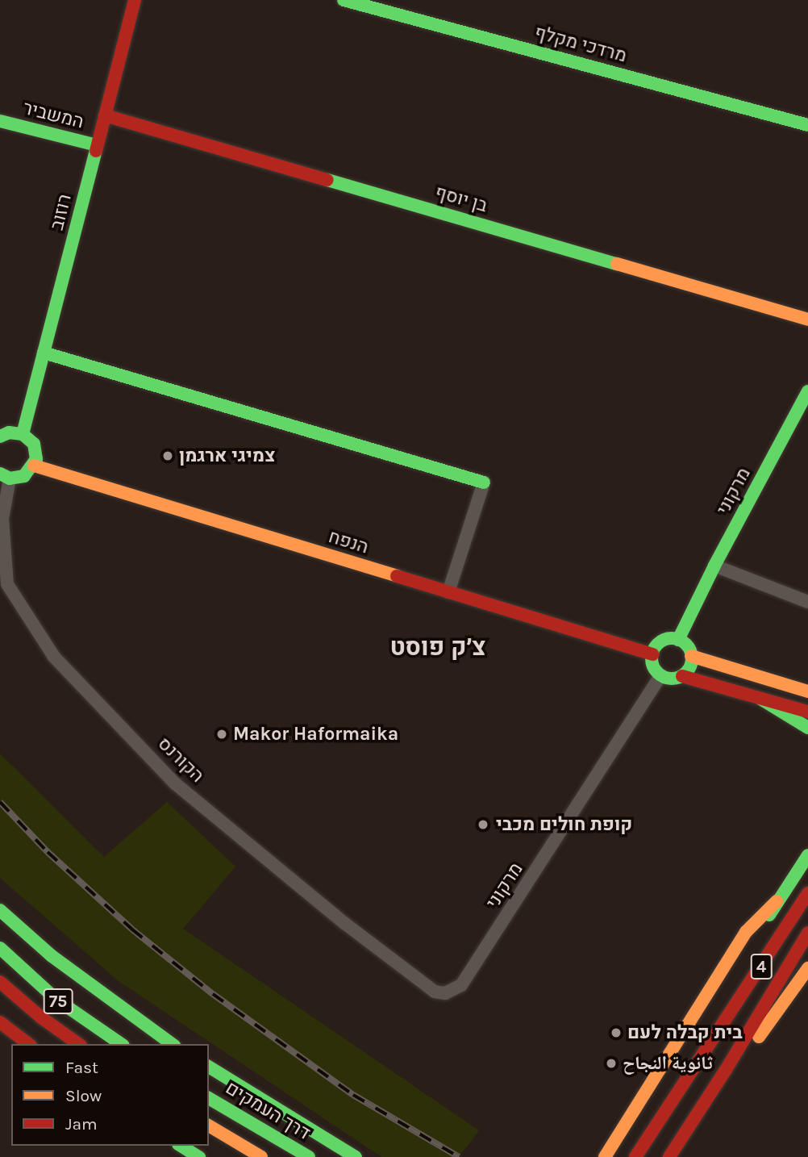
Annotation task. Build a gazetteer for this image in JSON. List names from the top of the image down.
{
  "streets": {
    "main road": [
      "מרדכי מקלף",
      "המשביר",
      "בן יוסף",
      "רוזוב",
      "מרקוני",
      "הנפח",
      "4",
      "75",
      "דרך העמקים"
    ],
    "street": ["הקורנס"]
  },
  "crossings": [
    ["המשביר", "רוזוב"],
    ["בן יוסף", "רוזוב"],
    ["מרקוני", "הנפח"],
    ["מרקוני", "הקורנס"]
  ],
  "districts": ["צ׳ק פוסט"],
  "places": [
    "צמיגי ארגמן",
    "Makor Haformaika",
    "קופת חולים מכבי",
    "בית קבלה לעם",
    "ثانوية النجاح"
  ],
  "legend": ["Fast", "Slow", "Jam"]
}
